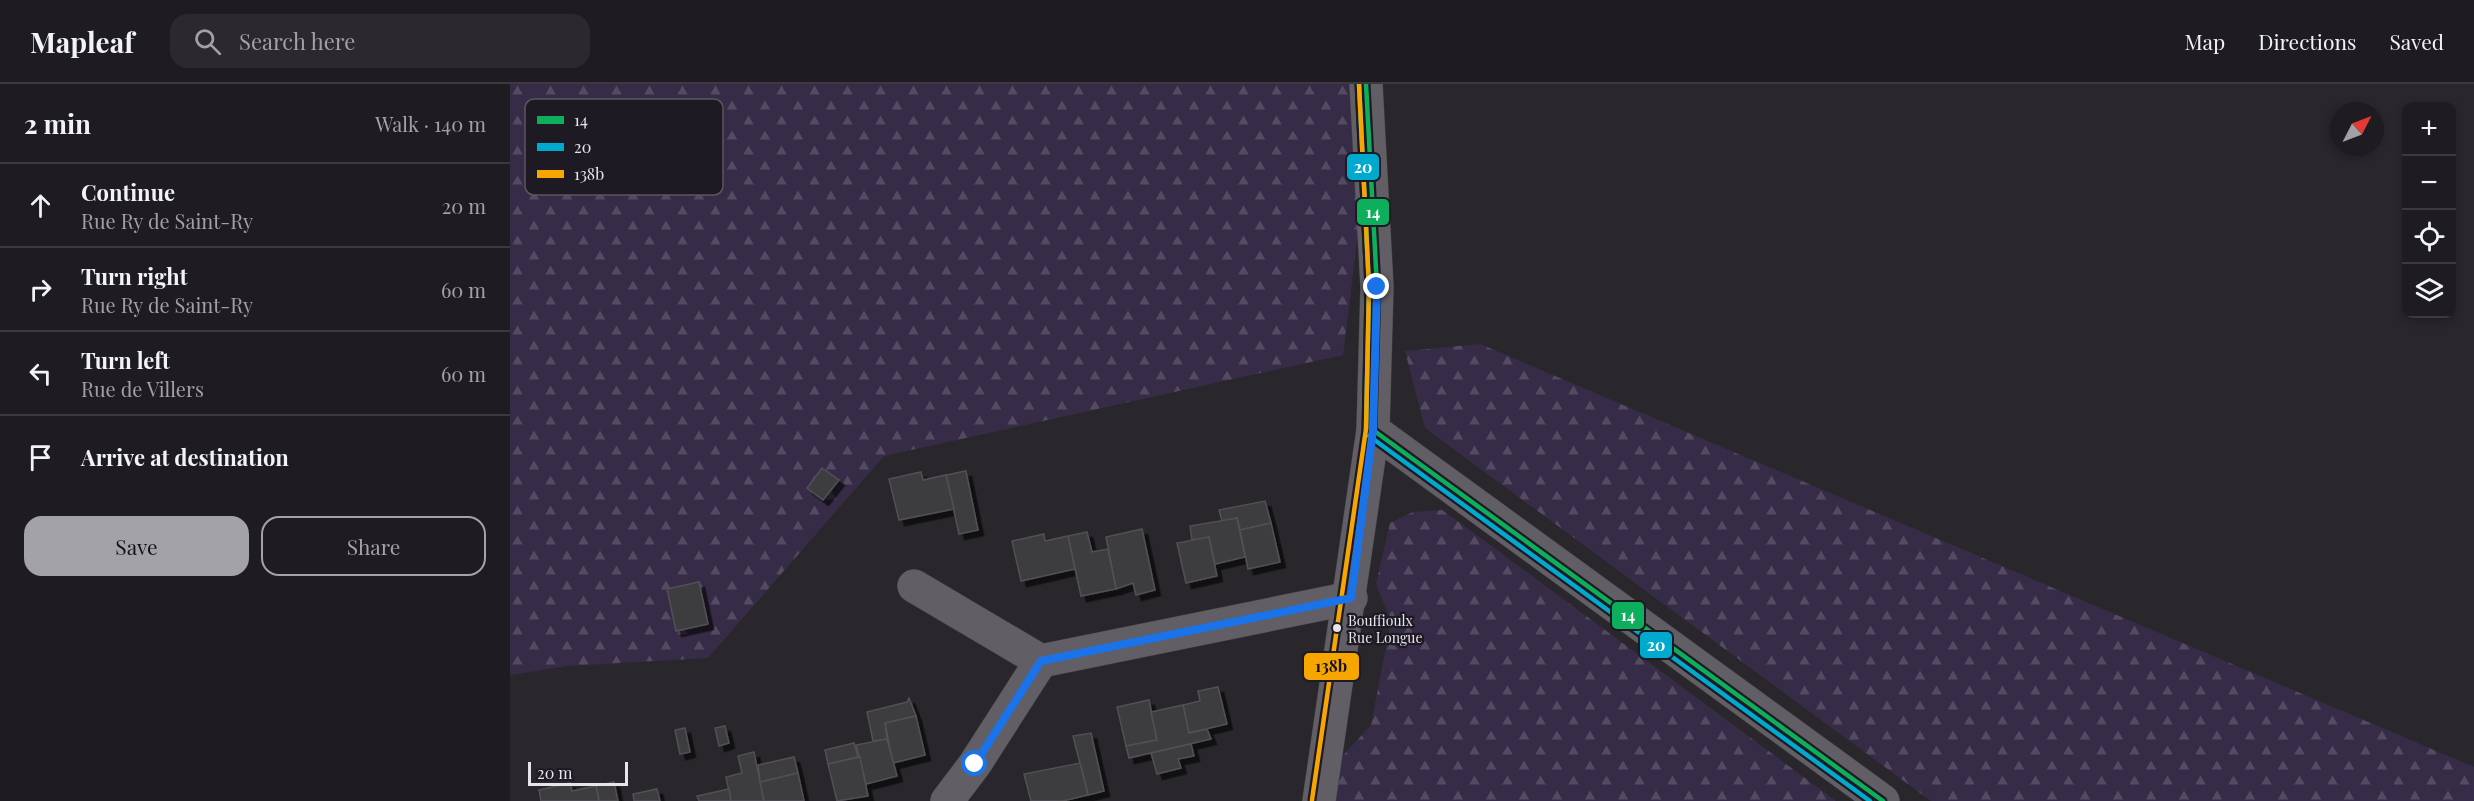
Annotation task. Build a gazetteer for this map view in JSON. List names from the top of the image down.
{
  "places": ["Bouffioulx Rue Longue"],
  "lines": ["transit line 14", "transit line 20", "transit line 138b"],
  "legend": ["14", "20", "138b"],
  "scale_bar": "20 m",
  "north": "top right",
  "page": {
    "header": "Mapleaf",
    "search": "Search here",
    "nav": ["Map", "Directions", "Saved"],
    "heading": ["2 min", "Walk · 140 m"],
    "map_buttons": ["+", "−"],
    "list": [
      ["Continue", "Rue Ry de Saint-Ry", "20 m"],
      ["Turn right", "Rue Ry de Saint-Ry", "60 m"],
      ["Turn left", "Rue de Villers", "60 m"],
      "Arrive at destination"
    ],
    "buttons": ["Save", "Share"],
    "scale": "20 m"
  }
}
